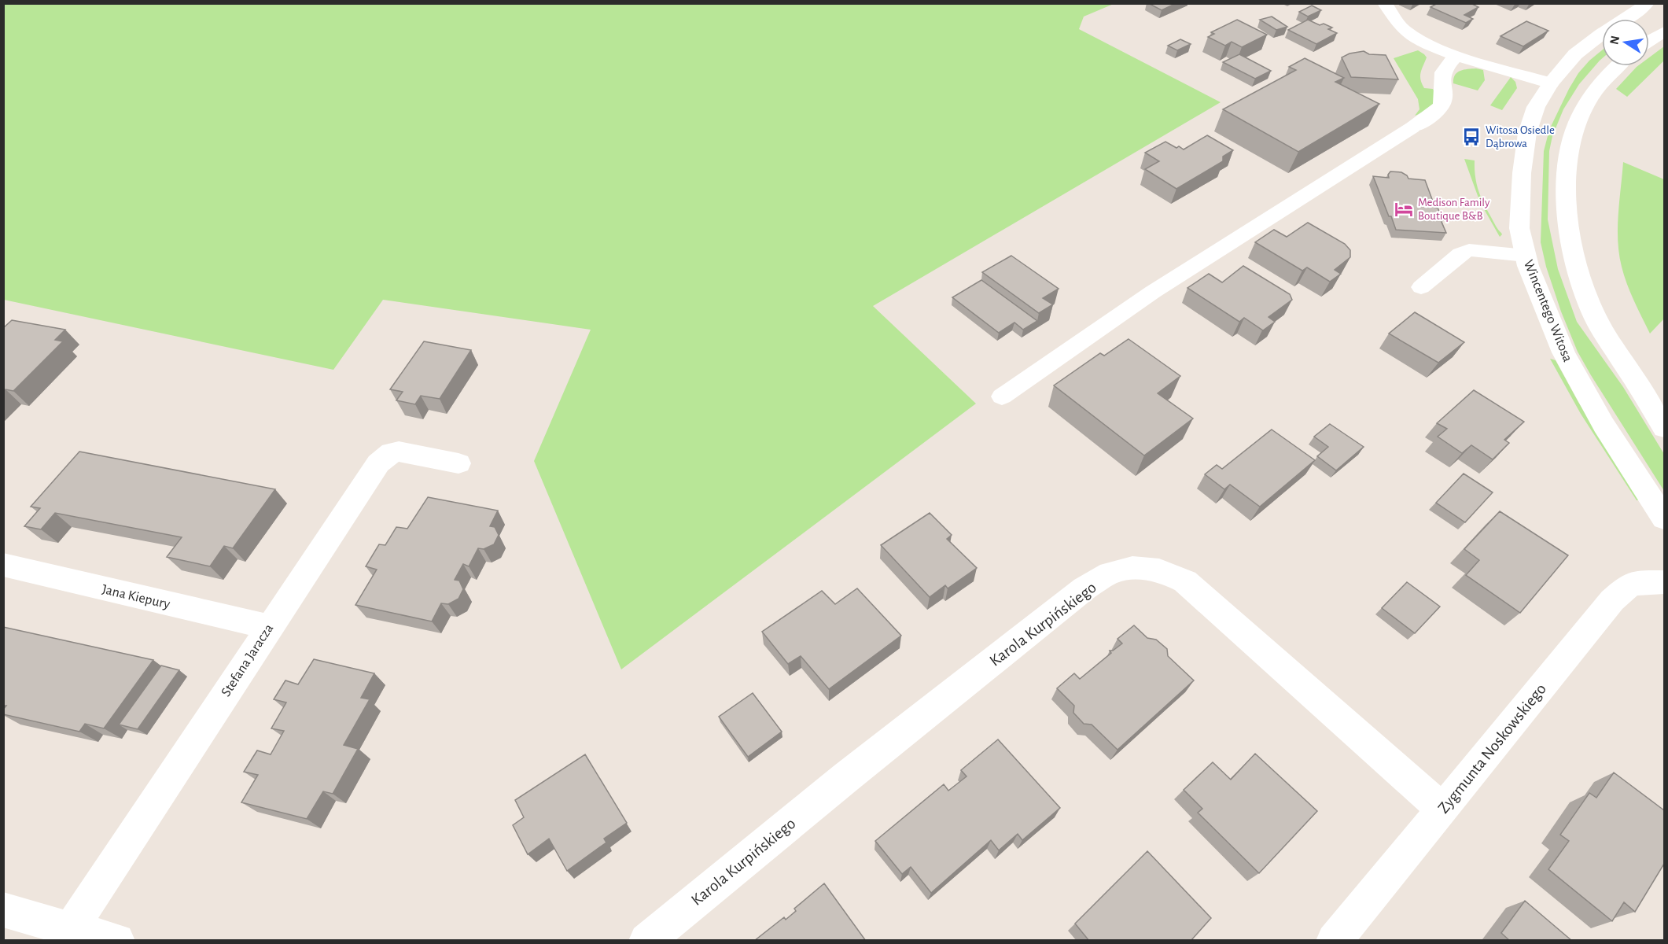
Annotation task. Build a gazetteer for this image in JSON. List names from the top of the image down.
{
  "streets": {
    "street": [
      "Wincentego Witosa",
      "Jana Kiepury",
      "Karola Kurpińskiego",
      "Stefana Jaracza",
      "Zygmunta Noskowskiego"
    ]
  },
  "crossings": [
    ["Jana Kiepury", "Stefana Jaracza"],
    ["Karola Kurpińskiego", "Zygmunta Noskowskiego"]
  ],
  "places": {
    "bus stop": ["Witosa Osiedle Dąbrowa"],
    "hotel": ["Medison Family Boutique B&B"]
  },
  "north": "left"
}
